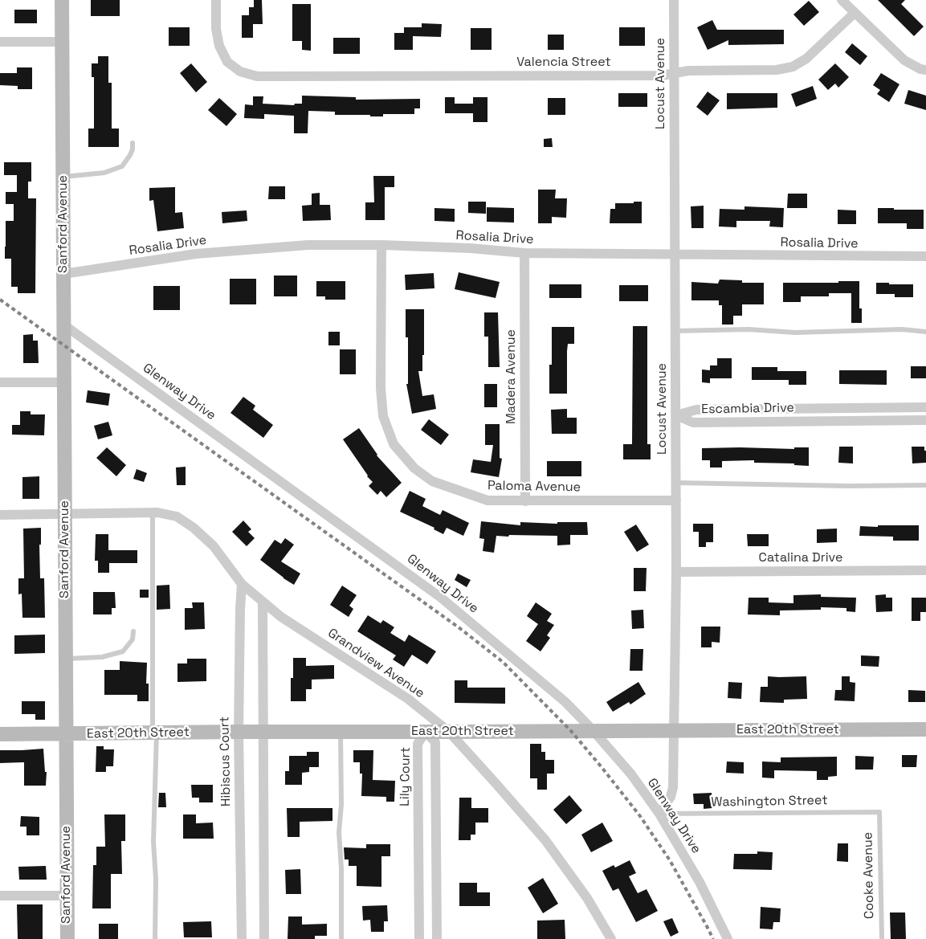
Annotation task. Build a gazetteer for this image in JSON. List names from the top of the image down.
{
  "streets": {
    "main road": ["Sanford Avenue", "East 20th Street"],
    "street": [
      "Valencia Street",
      "Locust Avenue",
      "Rosalia Drive",
      "Madera Avenue",
      "Glenway Drive",
      "Escambia Drive",
      "Paloma Avenue",
      "Catalina Drive",
      "Grandview Avenue",
      "Hibiscus Court",
      "Lily Court"
    ],
    "lane": ["Washington Street", "Cooke Avenue"]
  },
  "crossings": [
    ["Valencia Street", "Locust Avenue"],
    ["Locust Avenue", "Rosalia Drive"],
    ["Locust Avenue", "Glenway Drive"],
    ["Locust Avenue", "Escambia Drive"],
    ["Locust Avenue", "Paloma Avenue"],
    ["Locust Avenue", "Catalina Drive"],
    ["Locust Avenue", "East 20th Street"],
    ["Locust Avenue", "Washington Street"],
    ["Sanford Avenue", "Rosalia Drive"],
    ["Sanford Avenue", "Glenway Drive"],
    ["Sanford Avenue", "Grandview Avenue"],
    ["Sanford Avenue", "East 20th Street"],
    ["Rosalia Drive", "Madera Avenue"],
    ["Rosalia Drive", "Paloma Avenue"],
    ["Madera Avenue", "Paloma Avenue"],
    ["Glenway Drive", "East 20th Street"],
    ["Glenway Drive", "Washington Street"],
    ["Grandview Avenue", "East 20th Street"],
    ["Grandview Avenue", "Hibiscus Court"],
    ["East 20th Street", "Hibiscus Court"],
    ["East 20th Street", "Lily Court"],
    ["Washington Street", "Cooke Avenue"]
  ]
}
